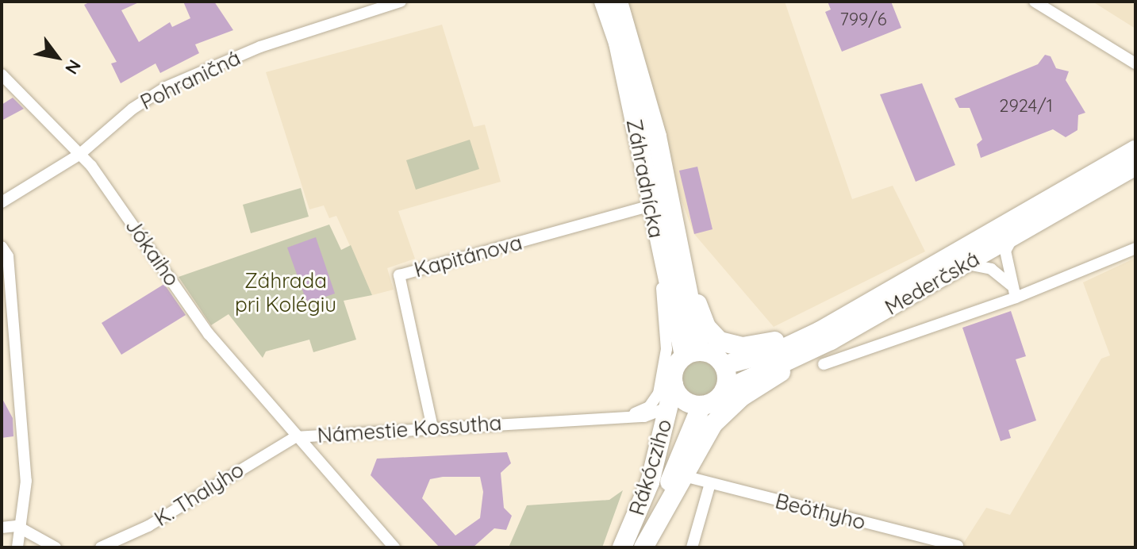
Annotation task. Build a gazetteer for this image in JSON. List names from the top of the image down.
{
  "streets": {
    "main road": ["Záhradnícka", "Mederčská", "Rákócziho"],
    "street": [
      "Pohraničná",
      "Jókaiho",
      "Kapitánova",
      "Námestie Kossutha",
      "K. Thalyho",
      "Beöthyho"
    ]
  },
  "crossings": [
    ["Pohraničná", "Jókaiho"],
    ["Záhradnícka", "Kapitánova"],
    ["Záhradnícka", "Mederčská"],
    ["Záhradnícka", "Rákócziho"],
    ["Jókaiho", "Námestie Kossutha"],
    ["Jókaiho", "K. Thalyho"],
    ["Kapitánova", "Námestie Kossutha"],
    ["Mederčská", "Rákócziho"],
    ["Námestie Kossutha", "Rákócziho"],
    ["Námestie Kossutha", "K. Thalyho"]
  ],
  "parks": ["Záhrada pri Kolégiu"],
  "house_numbers": ["799/6", "2924/1"],
  "north": "bottom right"
}
